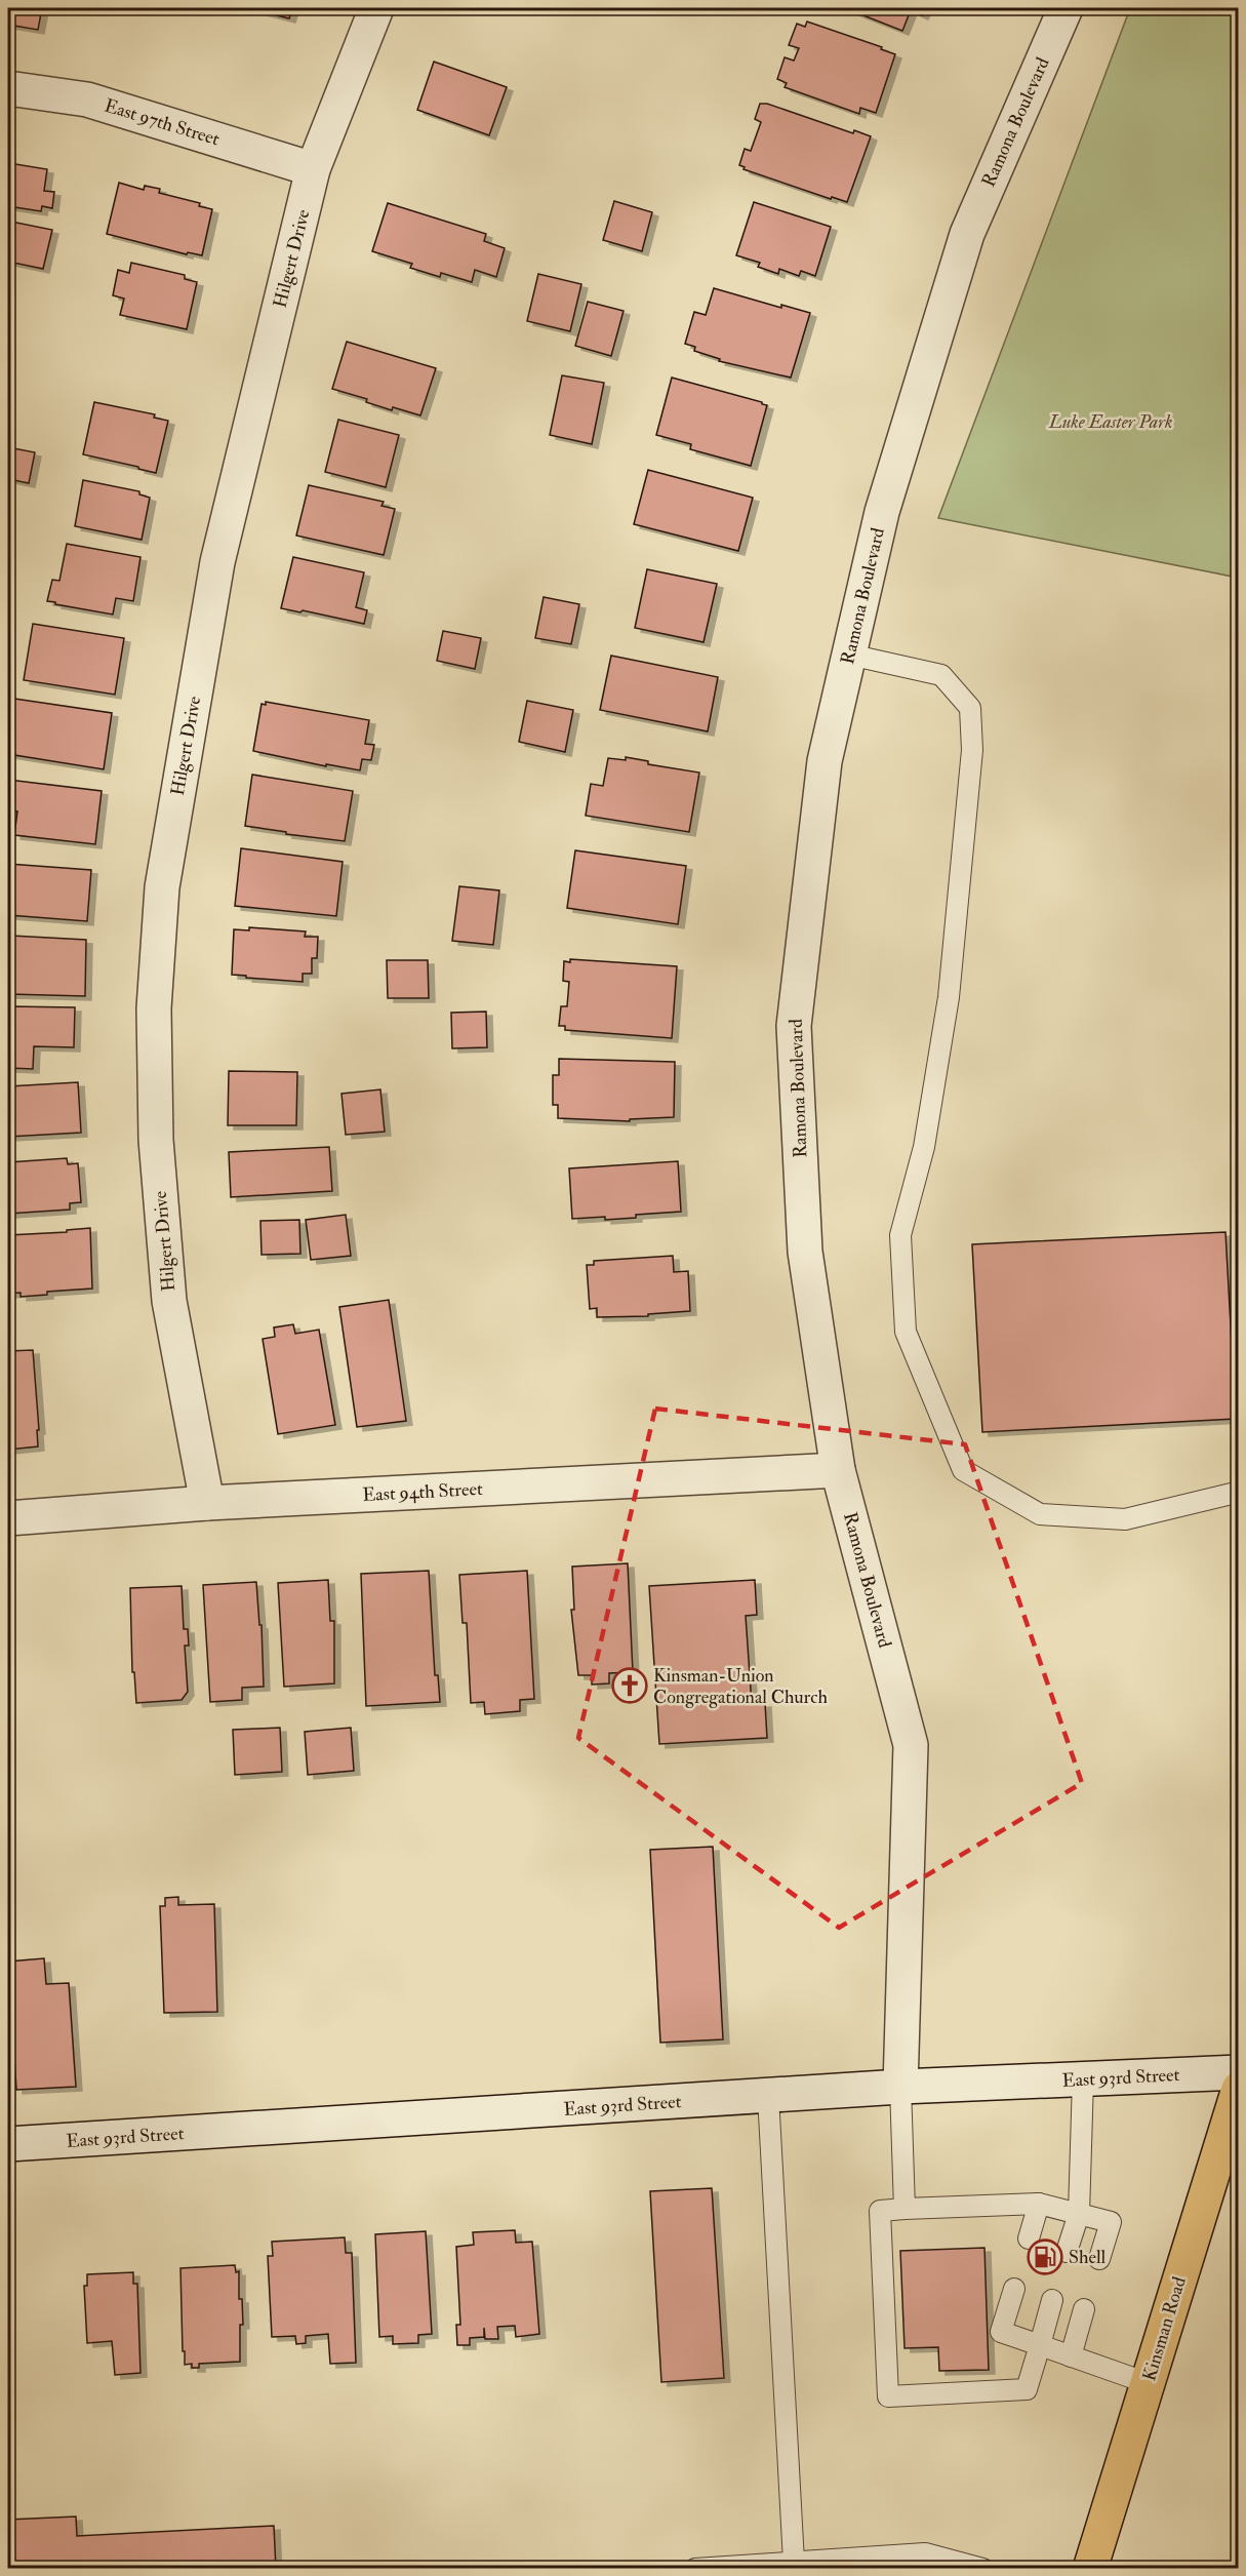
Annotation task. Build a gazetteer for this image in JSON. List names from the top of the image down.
{
  "streets": {
    "main road": ["Kinsman Road"],
    "street": [
      "East 97th Street",
      "Ramona Boulevard",
      "Hilgert Drive",
      "East 94th Street",
      "East 93rd Street"
    ]
  },
  "crossings": [
    ["East 97th Street", "Hilgert Drive"],
    ["Ramona Boulevard", "East 94th Street"],
    ["Ramona Boulevard", "East 93rd Street"],
    ["Hilgert Drive", "East 94th Street"]
  ],
  "parks": ["Luke Easter Park"],
  "places": {
    "church": ["Kinsman-Union Congregational Church"],
    "fuel station": ["Shell"]
  }
}
